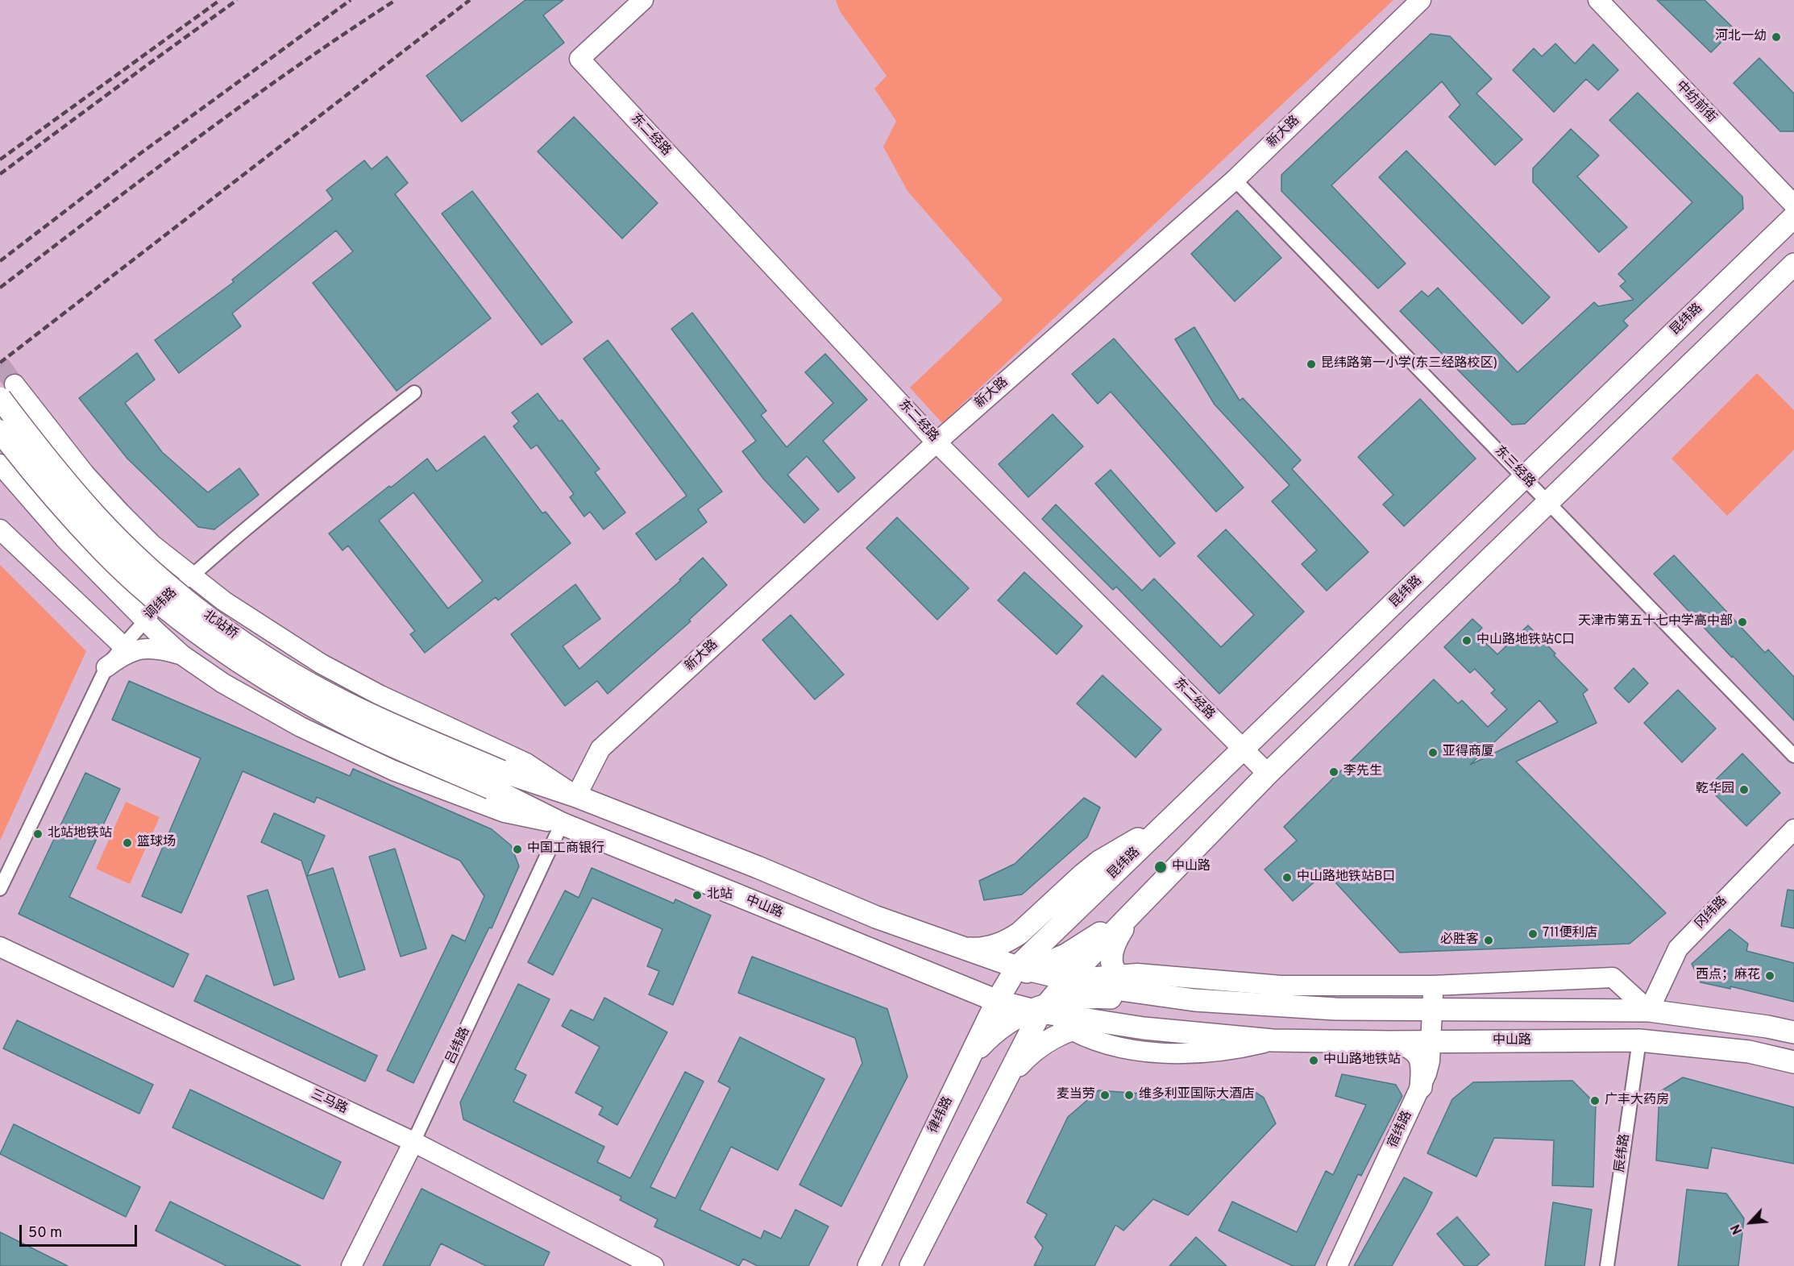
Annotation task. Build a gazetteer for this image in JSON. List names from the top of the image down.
{
  "streets": {
    "main road": [
      "昆纬路",
      "北站桥",
      "中山路",
      "律纬路"
    ],
    "street": [
      "中纺前街",
      "新大路",
      "东二经路",
      "东三经路",
      "调纬路",
      "冈纬路",
      "吕纬路",
      "三马路",
      "宿纬路",
      "辰纬路"
    ]
  },
  "crossings": [
    ["新大路", "东二经路"],
    ["新大路", "东三经路"],
    ["东二经路", "昆纬路"],
    ["昆纬路", "东三经路"],
    ["昆纬路", "律纬路"],
    ["北站桥", "中山路"],
    ["中山路", "吕纬路"],
    ["中山路", "律纬路"],
    ["中山路", "宿纬路"],
    ["中山路", "辰纬路"],
    ["吕纬路", "三马路"]
  ],
  "places": [
    "河北一幼",
    "昆纬路第一小学(东三经路校区)",
    "天津市第五十七中学高中部",
    "中山路地铁站C口",
    "亚得商厦",
    "李先生",
    "乾华园",
    "北站地铁站",
    "篮球场",
    "中国工商银行",
    "中山路",
    "中山路地铁站B口",
    "北站",
    "711便利店",
    "必胜客",
    "西点；麻花",
    "中山路地铁站",
    "麦当劳",
    "维多利亚国际大酒店",
    "广丰大药房"
  ],
  "scale_bar": "50 m",
  "north": "bottom left"
}
